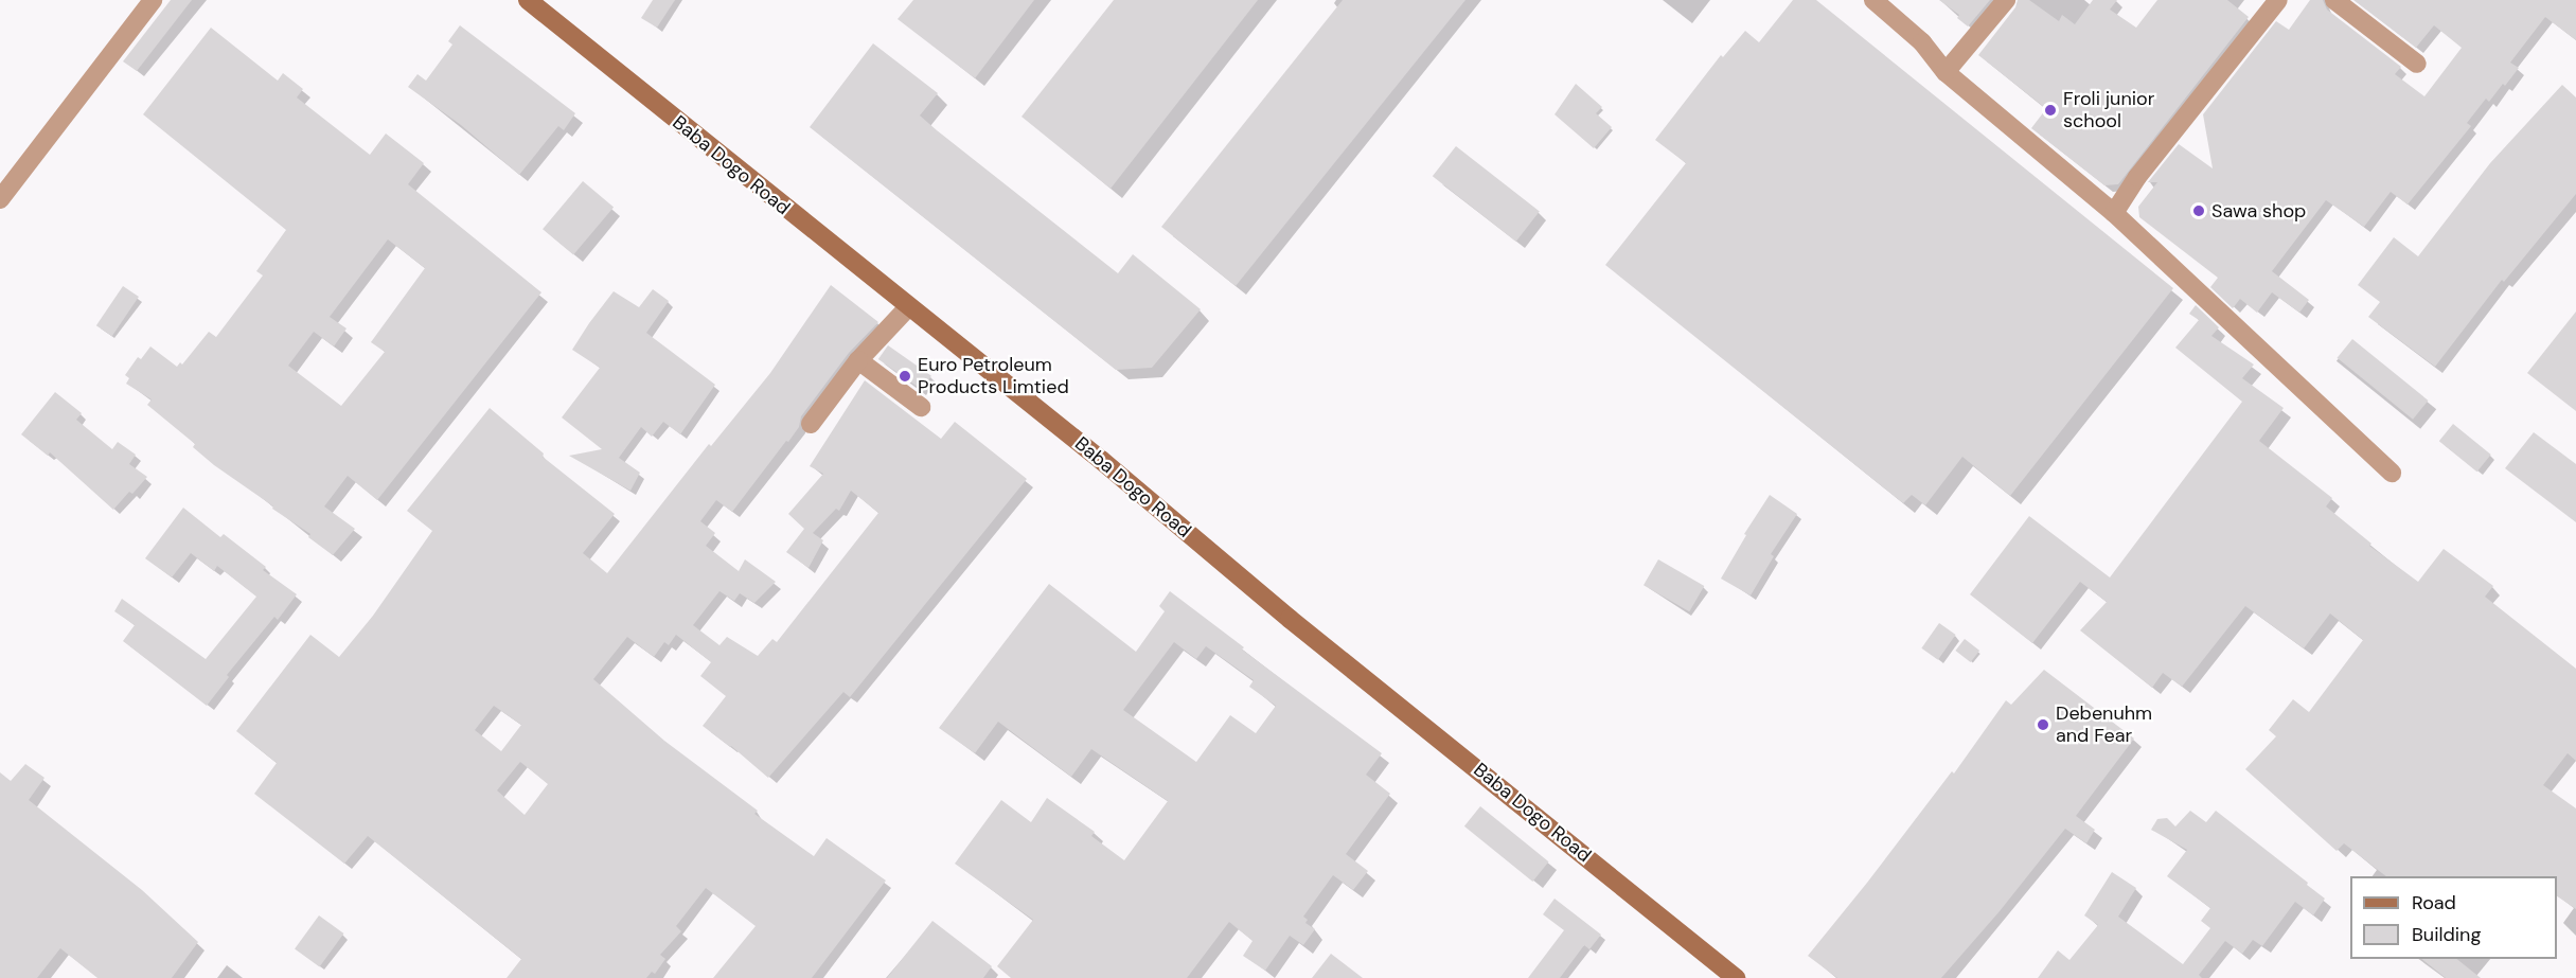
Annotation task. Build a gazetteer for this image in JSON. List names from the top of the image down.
{
  "streets": {
    "street": ["Baba Dogo Road"]
  },
  "places": [
    "Froli junior school",
    "Sawa shop",
    "Euro Petroleum Products Limtied",
    "Debenuhm and Fear"
  ],
  "legend": ["Road", "Building"]
}
